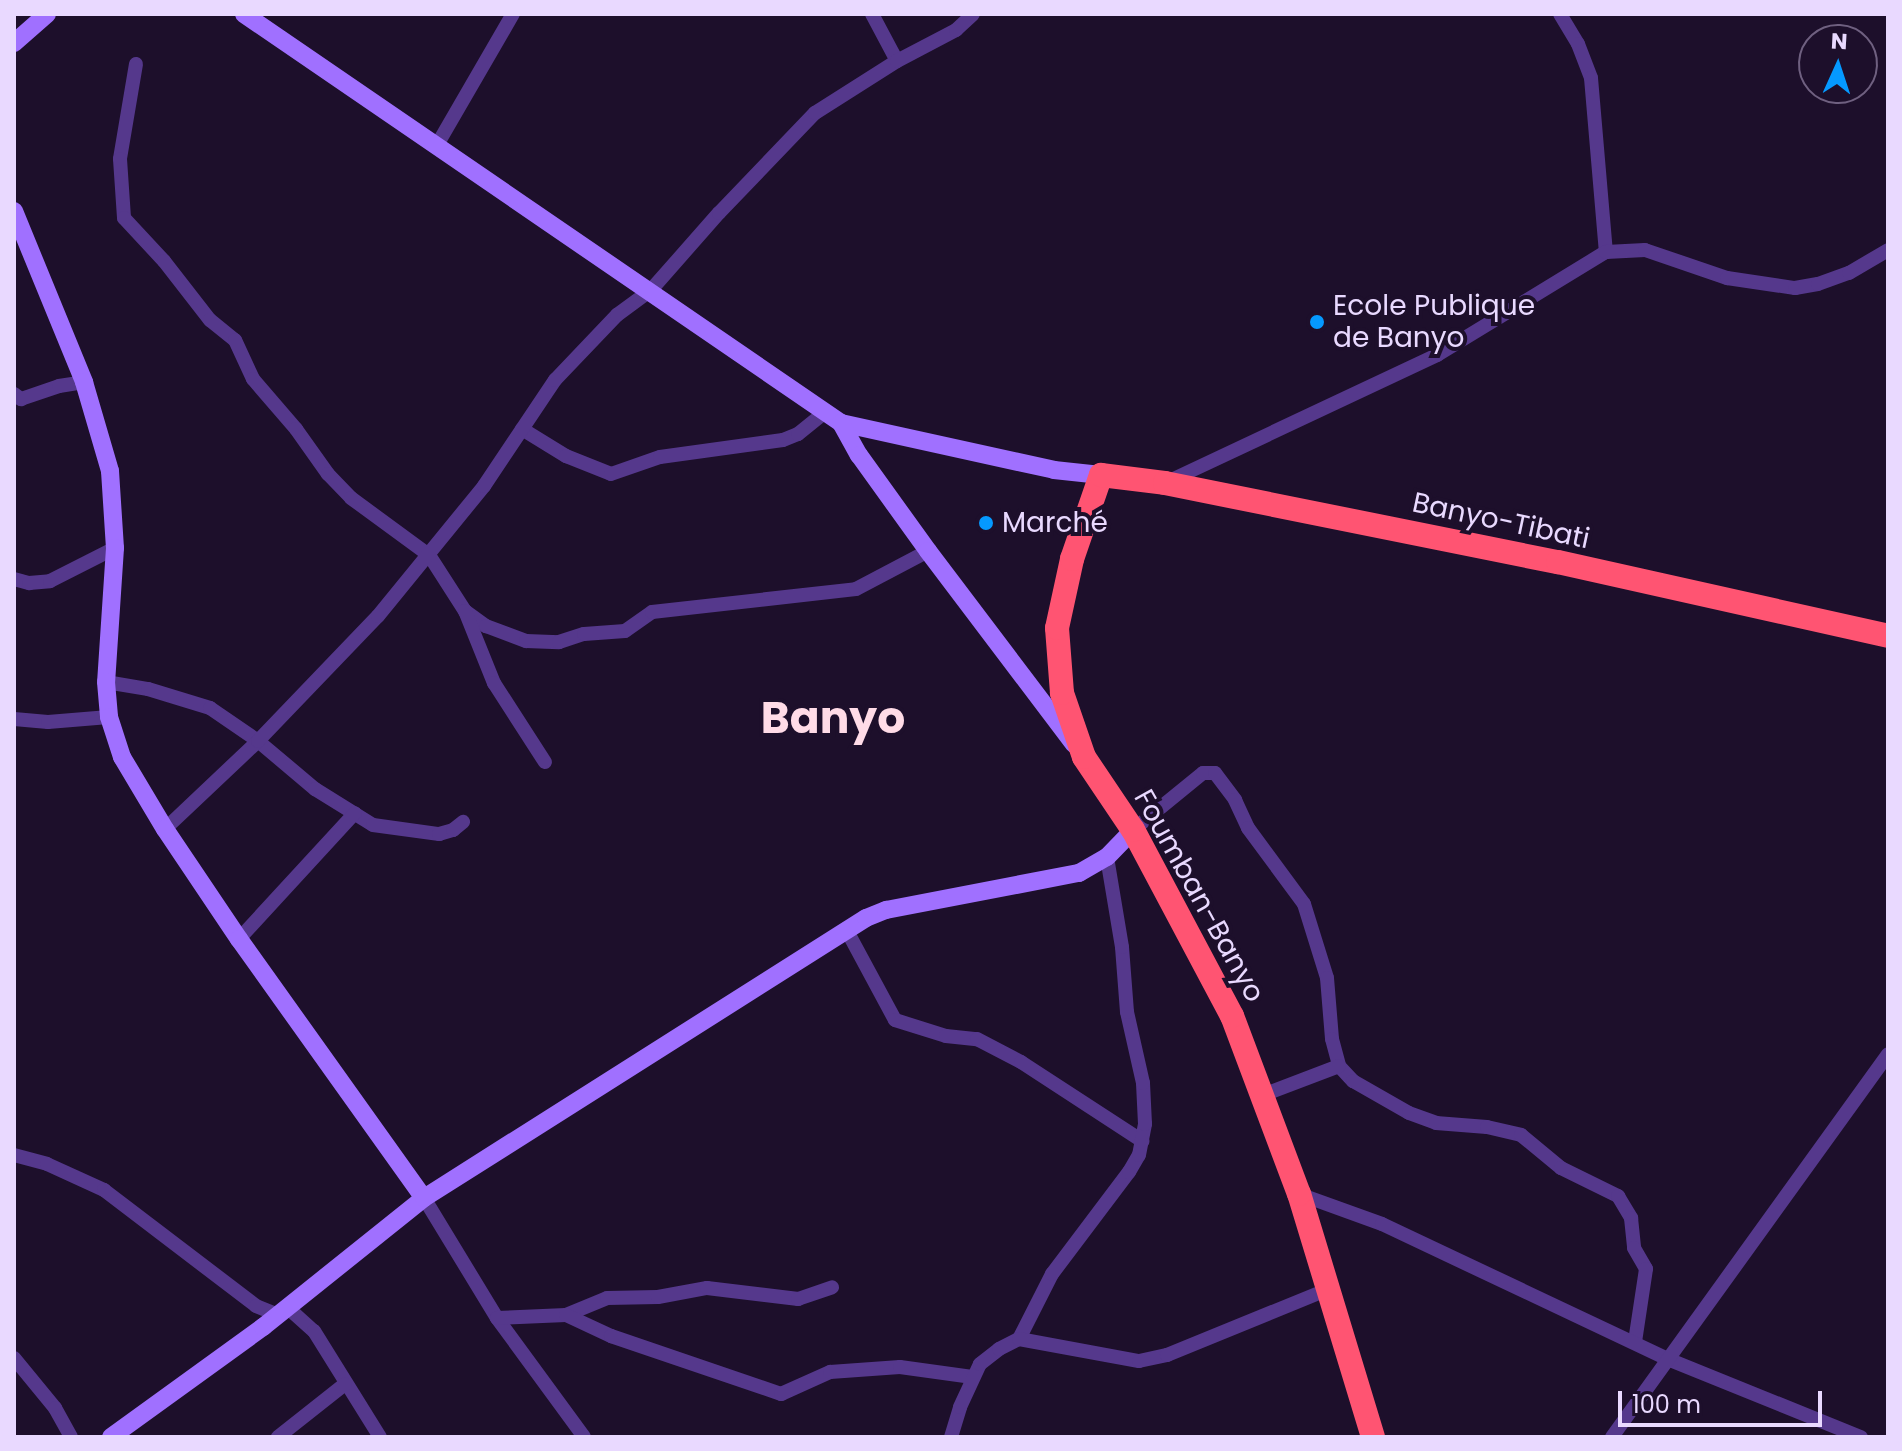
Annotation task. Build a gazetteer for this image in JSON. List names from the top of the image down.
{
  "streets": {
    "highway": ["Banyo-Tibati", "Foumban-Banyo"]
  },
  "crossings": [
    ["Banyo-Tibati", "Foumban-Banyo"]
  ],
  "districts": ["Banyo"],
  "places": ["Ecole Publique de Banyo", "Marché"],
  "scale_bar": "100 m",
  "north": "top"
}
